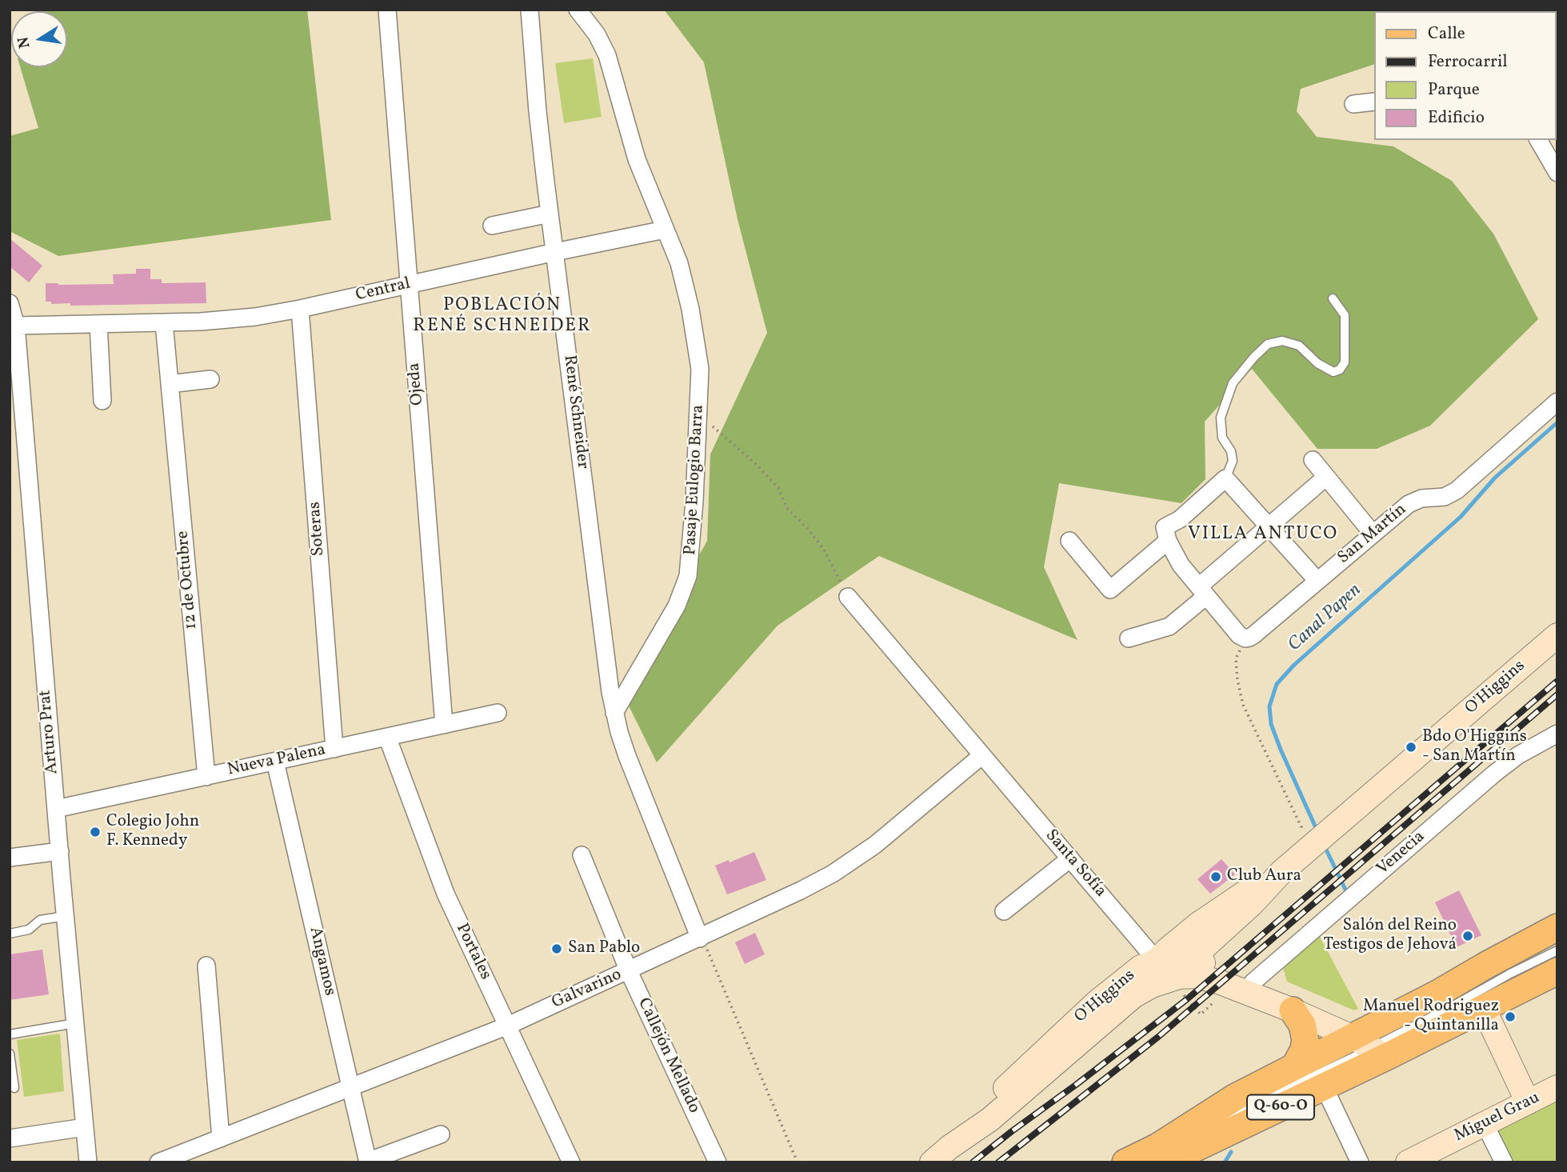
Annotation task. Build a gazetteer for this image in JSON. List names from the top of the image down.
{
  "streets": {
    "main road": ["Q-60-O"],
    "street": [
      "Central",
      "Ojeda",
      "René Schneider",
      "Pasaje Eulogio Barra",
      "Soteras",
      "San Martín",
      "12 de Octubre",
      "O'Higgins",
      "Arturo Prat",
      "Nueva Palena",
      "Venecia",
      "Santa Sofía",
      "Portales",
      "Angamos",
      "Galvarino",
      "Callejón Mellado",
      "Miguel Grau"
    ]
  },
  "crossings": [
    ["Central", "Ojeda"],
    ["Central", "René Schneider"],
    ["Central", "Pasaje Eulogio Barra"],
    ["Central", "Soteras"],
    ["Central", "12 de Octubre"],
    ["Central", "Arturo Prat"],
    ["Ojeda", "Nueva Palena"],
    ["René Schneider", "Pasaje Eulogio Barra"],
    ["Soteras", "Nueva Palena"],
    ["12 de Octubre", "Nueva Palena"],
    ["O'Higgins", "Santa Sofía"],
    ["Arturo Prat", "Nueva Palena"],
    ["Nueva Palena", "Portales"],
    ["Nueva Palena", "Angamos"],
    ["Santa Sofía", "Galvarino"],
    ["Portales", "Galvarino"],
    ["Angamos", "Galvarino"],
    ["Galvarino", "Callejón Mellado"]
  ],
  "districts": ["POBLACIÓN RENÉ SCHNEIDER", "VILLA ANTUCO"],
  "water": ["Canal Papen"],
  "places": [
    "Bdo O'Higgins - San Martín",
    "Colegio John F. Kennedy",
    "Club Aura",
    "Salón del Reino Testigos de Jehová",
    "San Pablo",
    "Manuel Rodriguez - Quintanilla"
  ],
  "legend": [
    "Calle",
    "Ferrocarril",
    "Parque",
    "Edificio"
  ],
  "north": "left"
}
